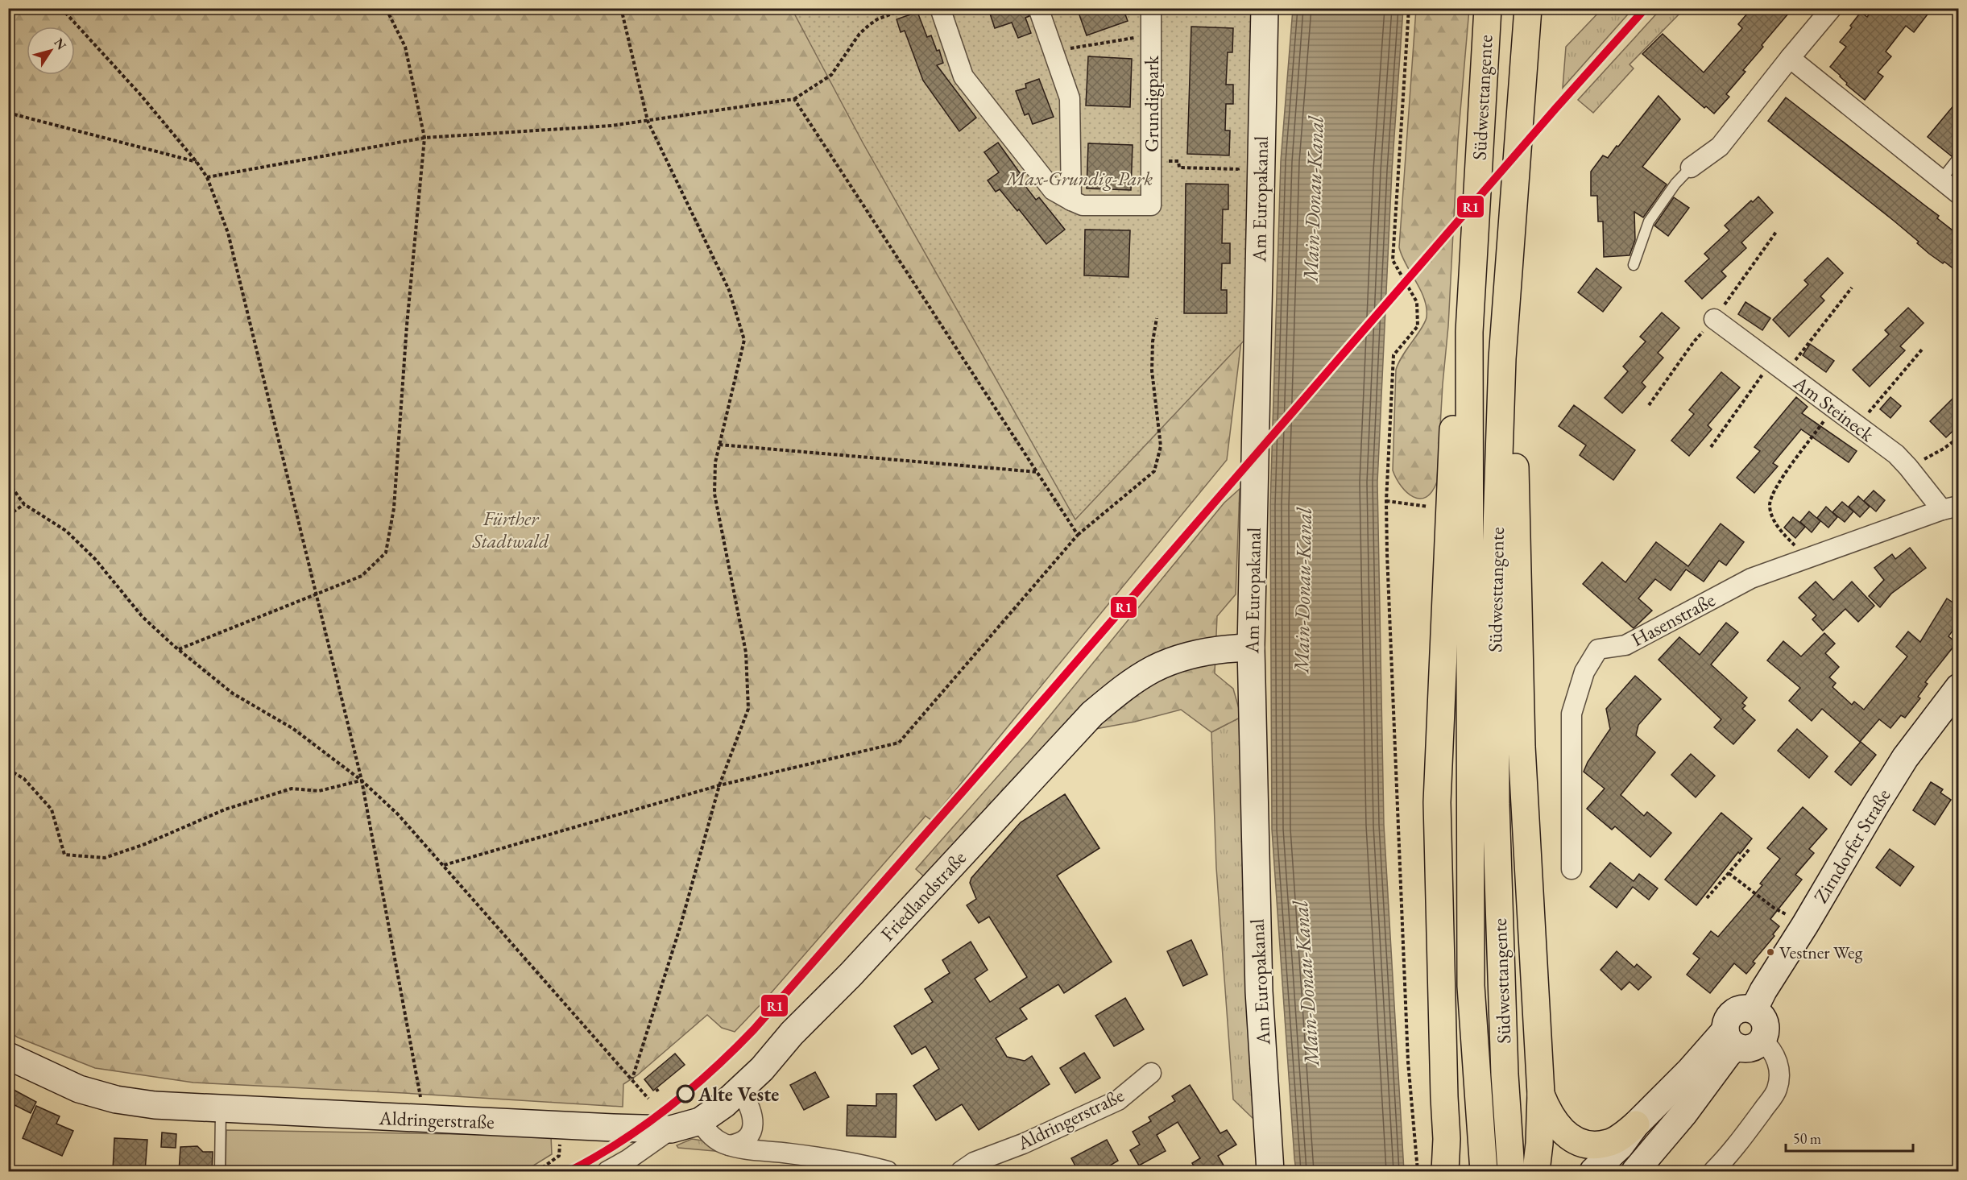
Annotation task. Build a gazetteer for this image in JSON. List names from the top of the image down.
{
  "streets": {
    "highway": ["Südwesttangente"],
    "main road": [
      "Am Europakanal",
      "Zirndorfer Straße",
      "Friedlandstraße",
      "Aldringerstraße"
    ],
    "street": ["Grundigpark", "Am Steineck", "Hasenstraße"]
  },
  "crossings": [
    ["Am Europakanal", "Friedlandstraße"],
    ["Am Steineck", "Hasenstraße"],
    ["Friedlandstraße", "Aldringerstraße"]
  ],
  "water": ["Main-Donau-Kanal"],
  "parks": ["Max-Grundig-Park", "Fürther Stadtwald"],
  "places": ["Vestner Weg", "Alte Veste"],
  "lines": ["transit line R1"],
  "scale_bar": "50 m",
  "north": "top right"
}
